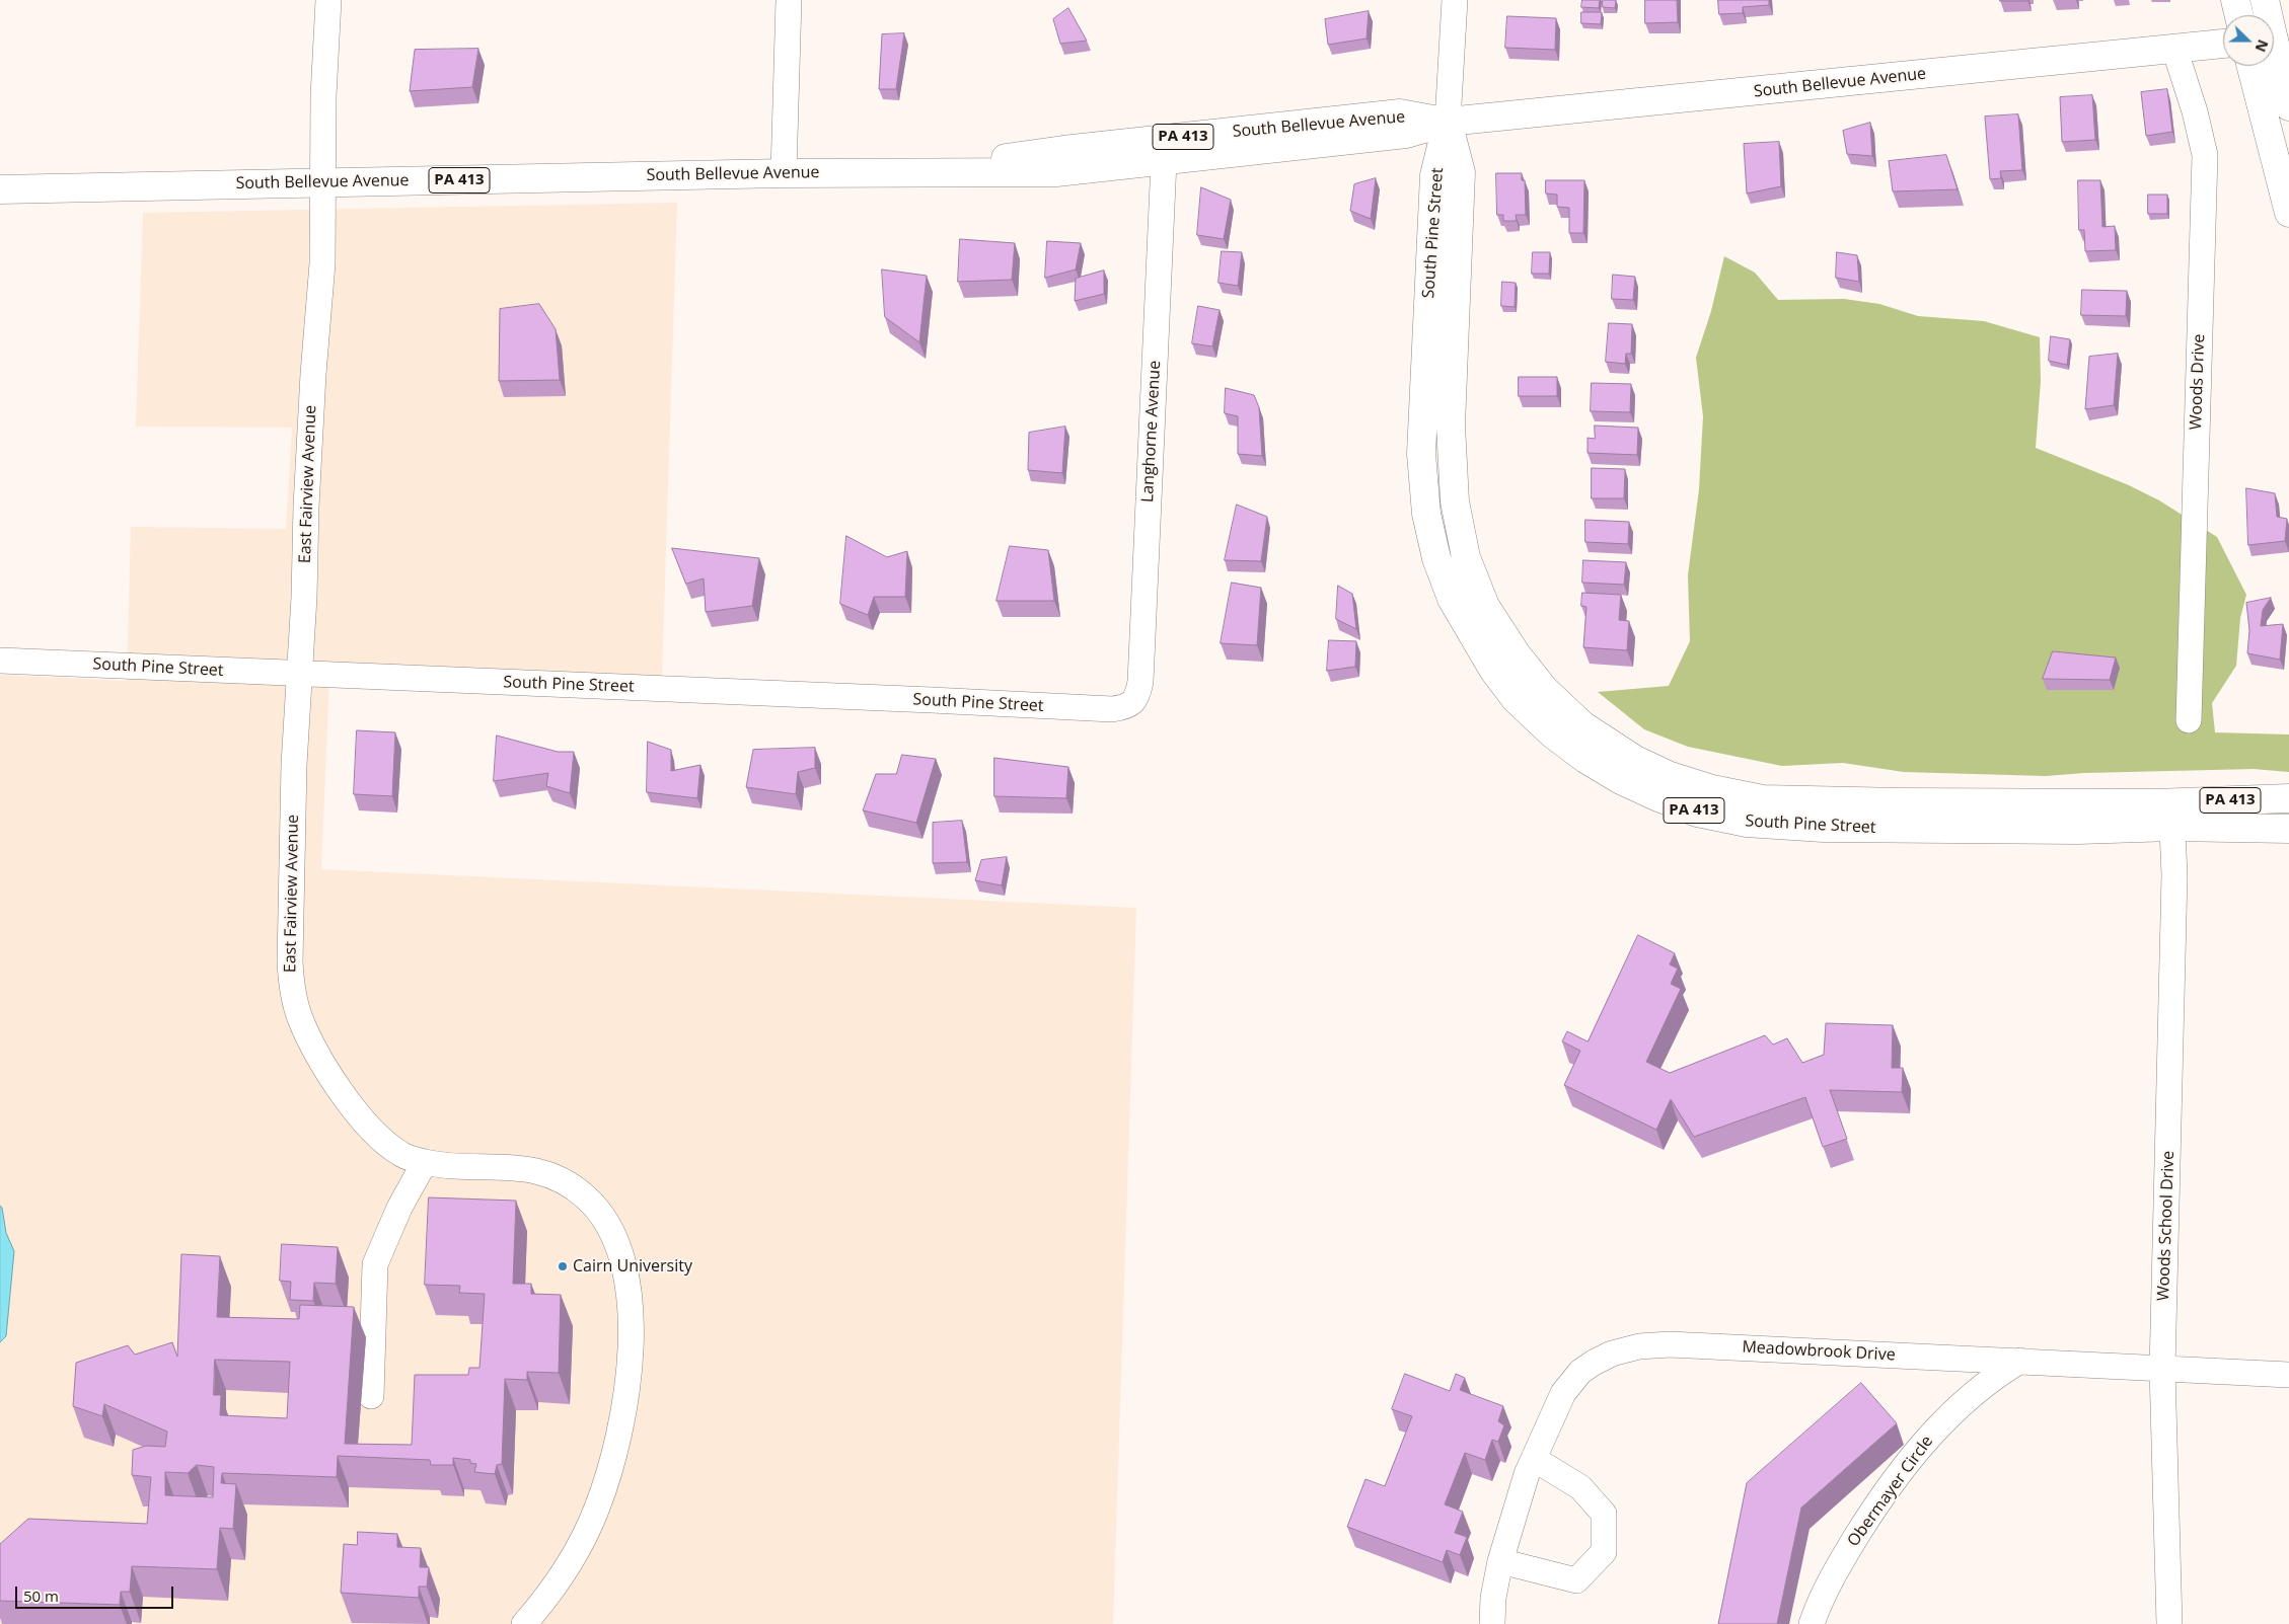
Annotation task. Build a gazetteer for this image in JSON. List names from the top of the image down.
{
  "streets": {
    "main road": ["South Bellevue Avenue", "PA 413", "South Pine Street"],
    "street": [
      "Woods Drive",
      "Langhorne Avenue",
      "East Fairview Avenue",
      "Woods School Drive",
      "Meadowbrook Drive",
      "Obermayer Circle"
    ]
  },
  "crossings": [
    ["South Bellevue Avenue", "South Pine Street"],
    ["South Bellevue Avenue", "Woods Drive"],
    ["South Bellevue Avenue", "Langhorne Avenue"],
    ["South Bellevue Avenue", "East Fairview Avenue"],
    ["South Pine Street", "Langhorne Avenue"],
    ["South Pine Street", "East Fairview Avenue"],
    ["South Pine Street", "Woods School Drive"],
    ["Woods School Drive", "Meadowbrook Drive"],
    ["Meadowbrook Drive", "Obermayer Circle"]
  ],
  "places": ["Cairn University"],
  "scale_bar": "50 m",
  "north": "right"
}
